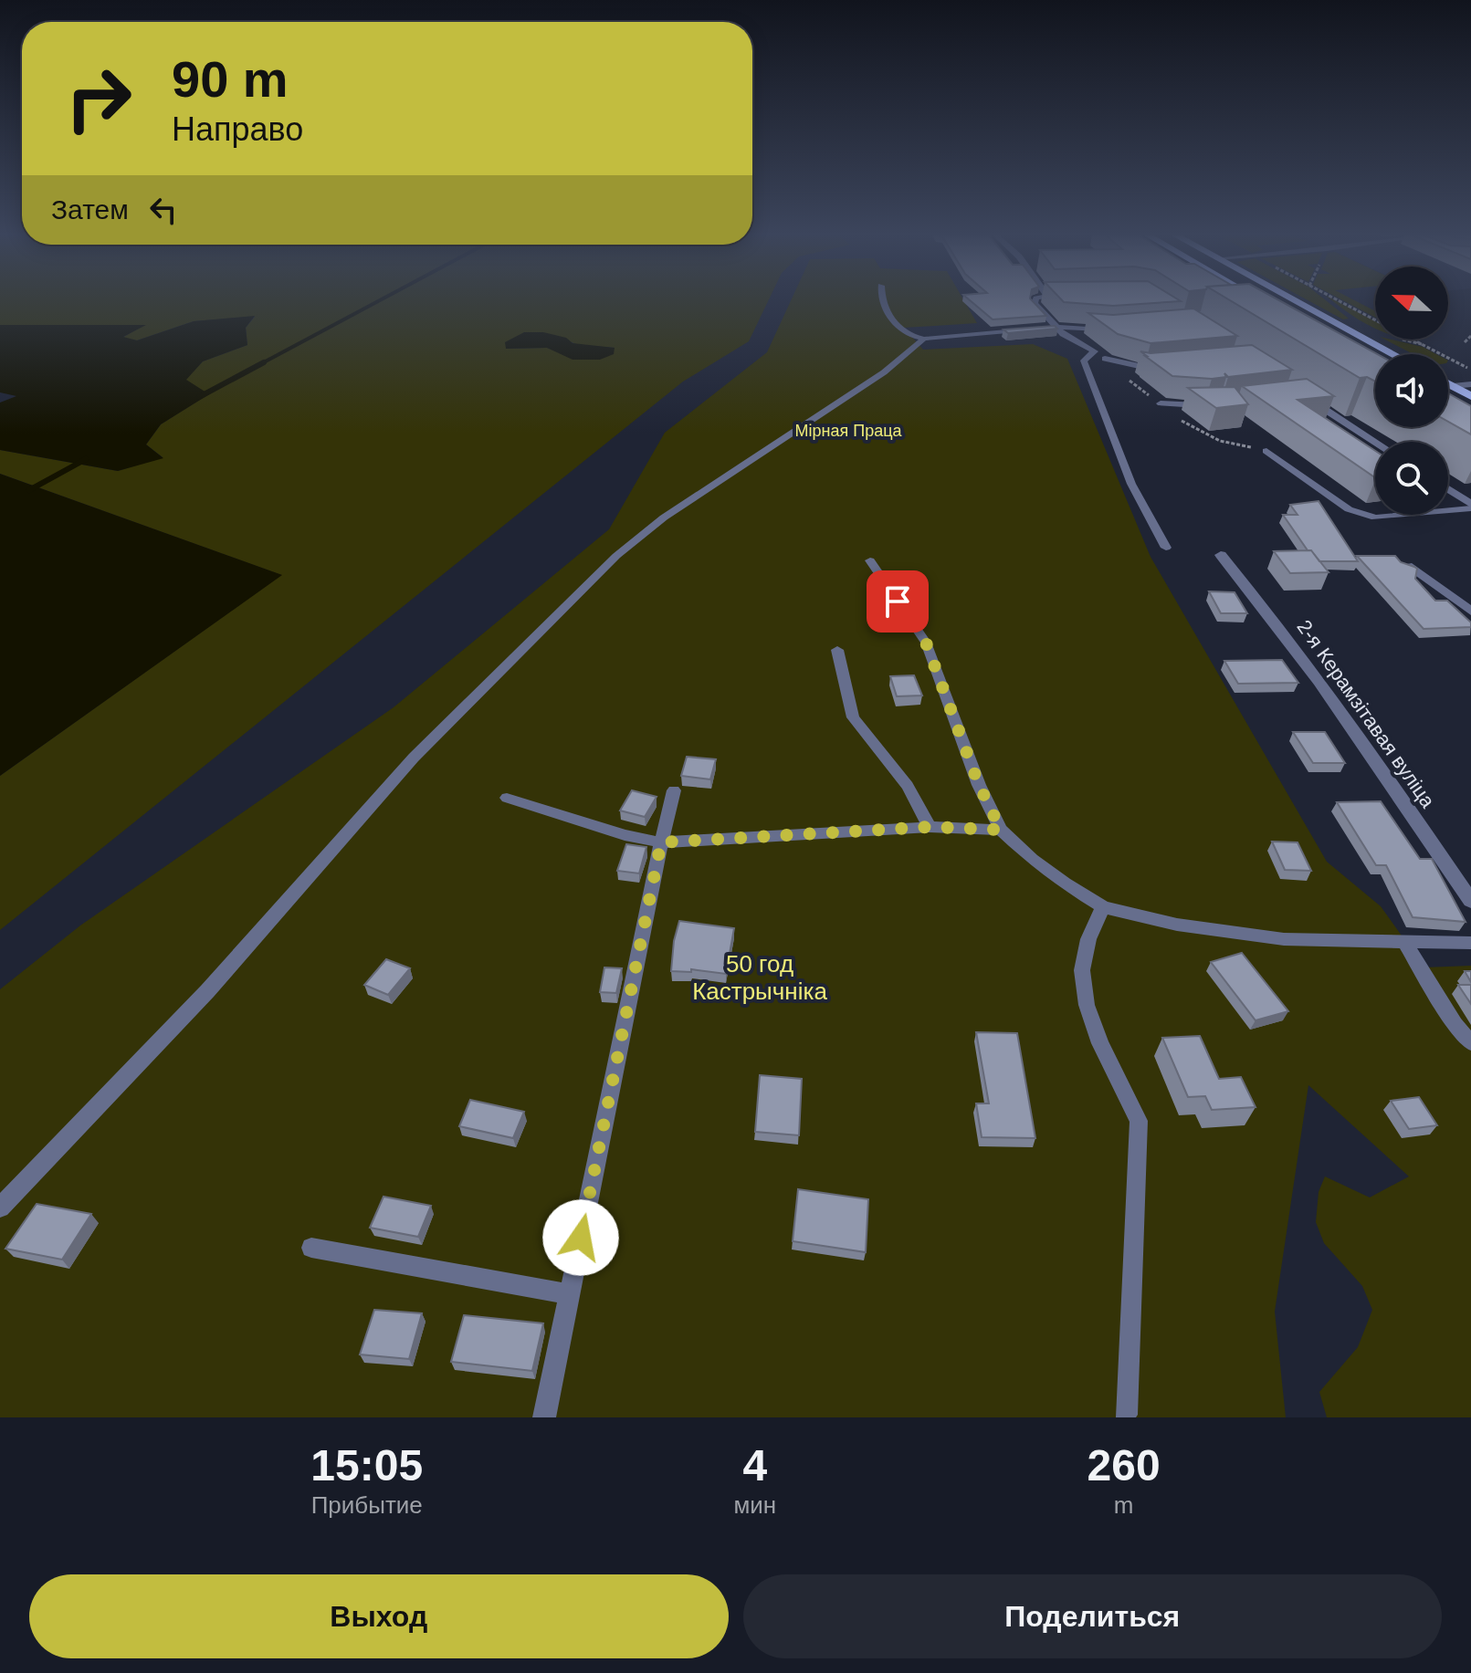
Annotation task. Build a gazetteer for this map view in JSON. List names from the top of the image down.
{
  "streets": {
    "street": ["2-я Керамзітавая вуліца"]
  },
  "parks": ["Мірная Праца", "50 год Кастрычніка"],
  "north": "left",
  "page": {
    "turn": ["90 m", "Направо"],
    "then": "Затем",
    "eta": [
      "15:05",
      "Прибытие",
      "4",
      "мин",
      "260",
      "m"
    ],
    "buttons": ["Выход", "Поделиться"]
  }
}
